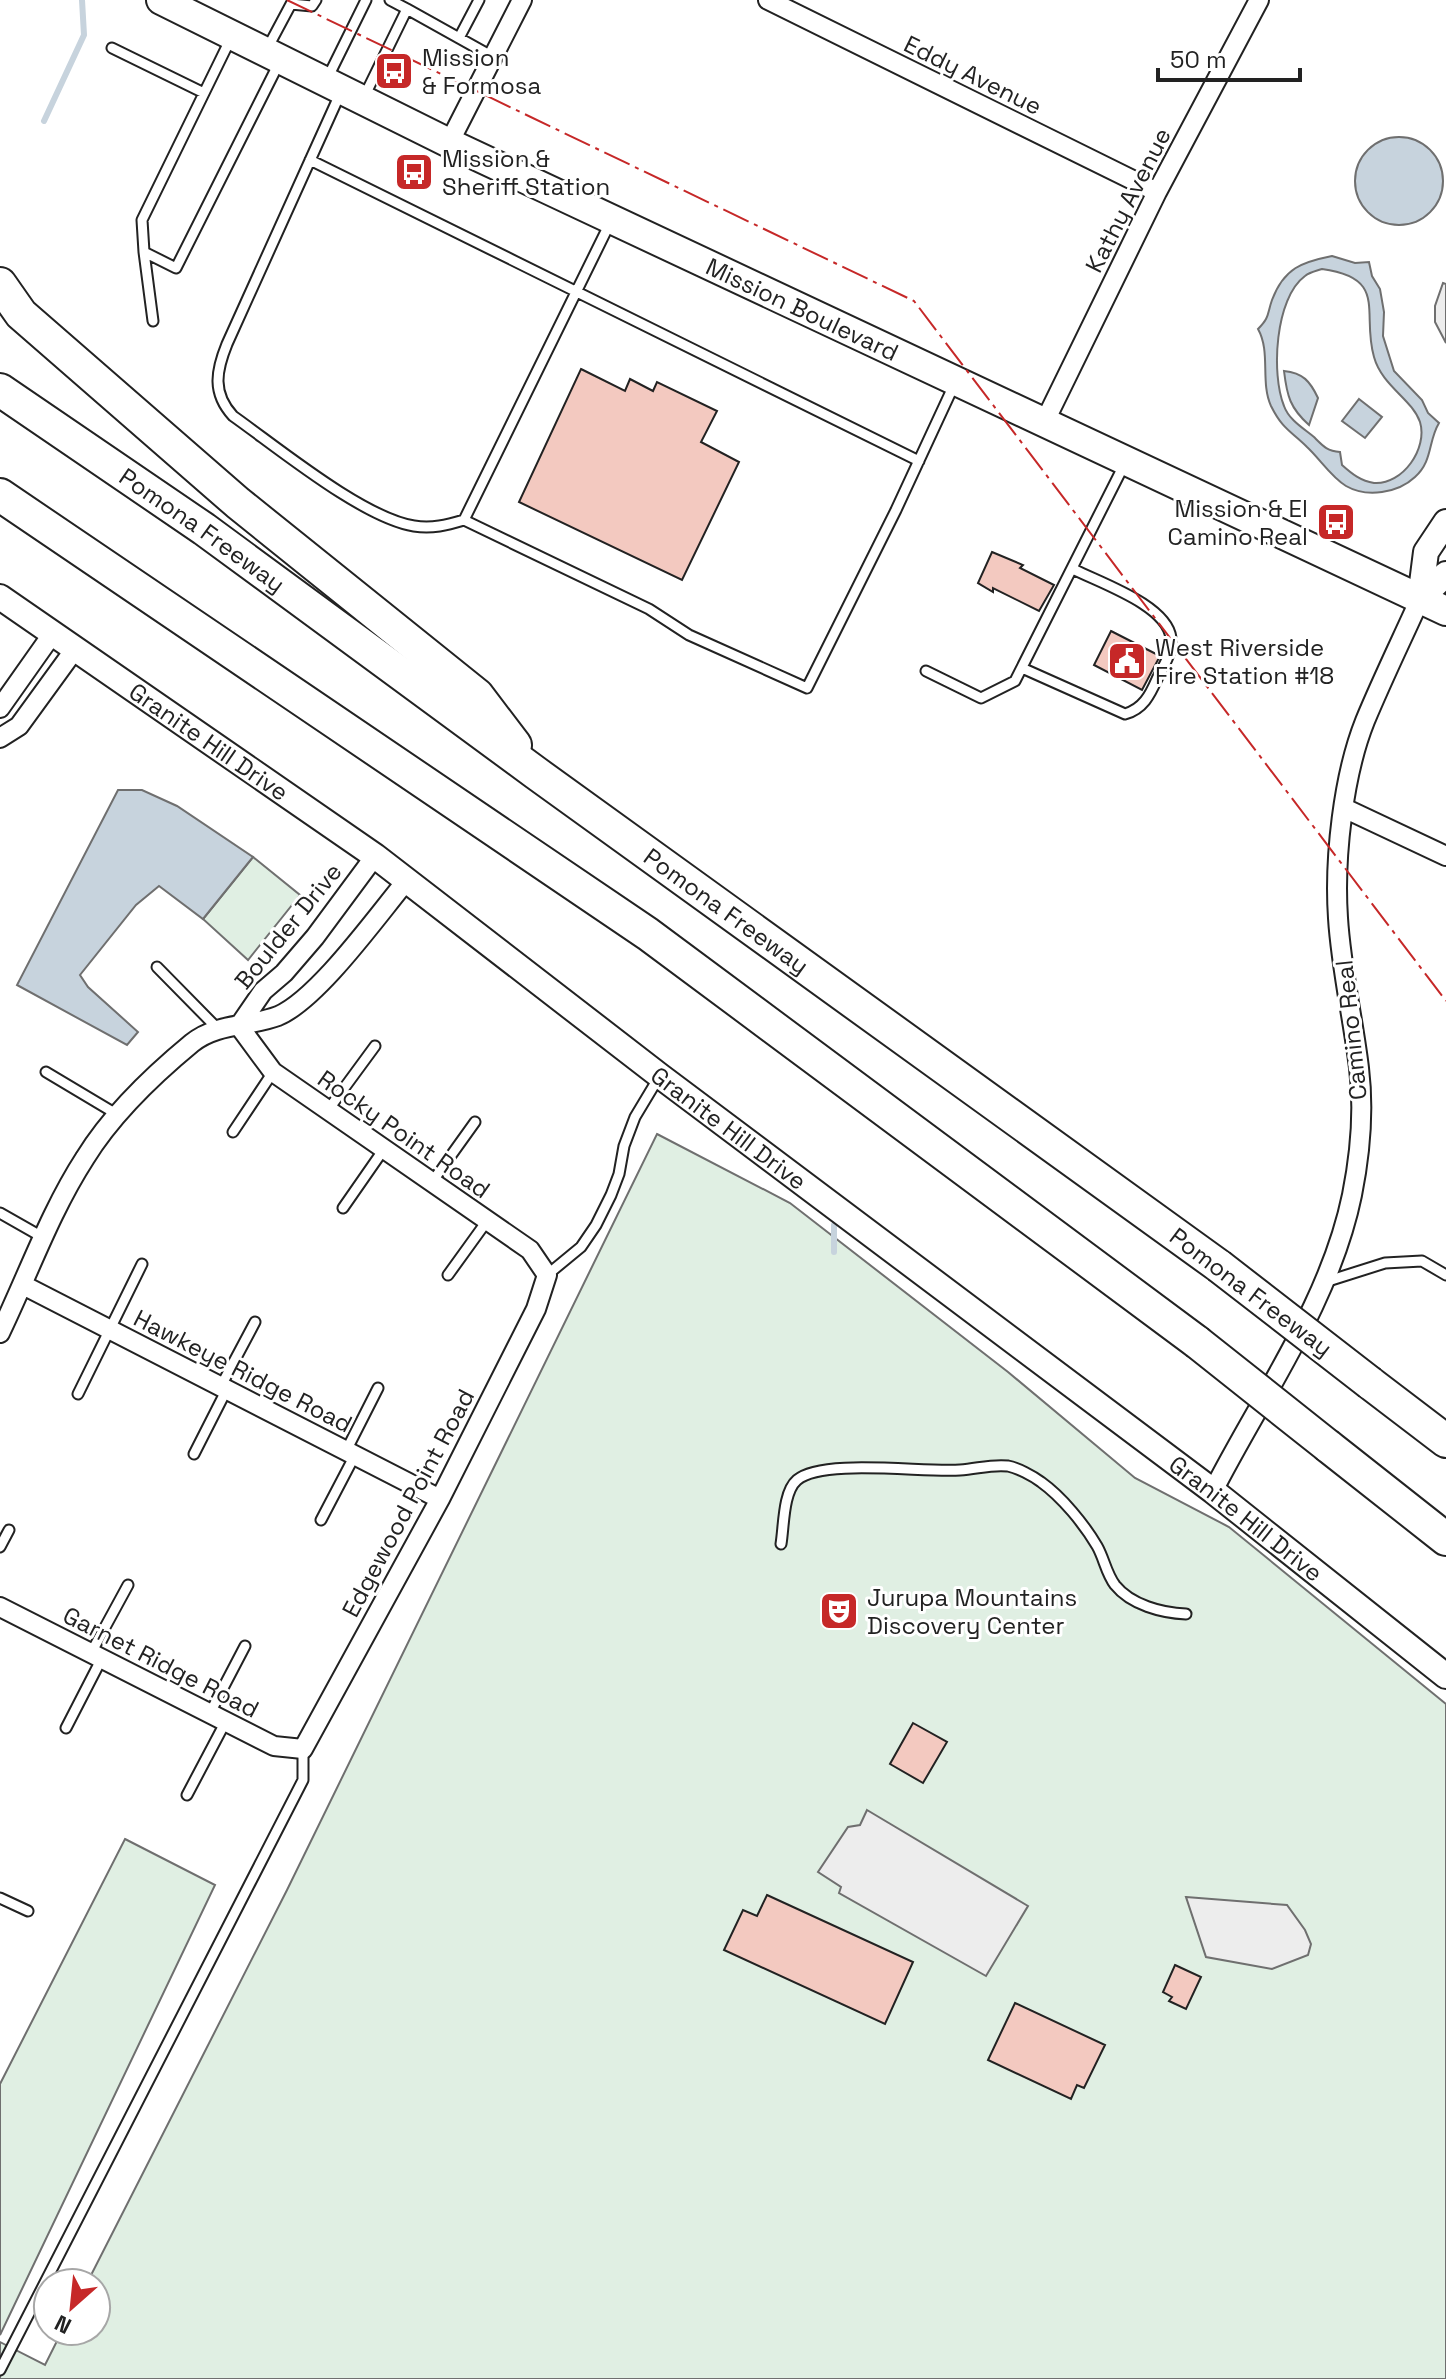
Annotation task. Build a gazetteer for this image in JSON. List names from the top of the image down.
{
  "streets": {
    "highway": ["Pomona Freeway"],
    "main road": ["Mission Boulevard"],
    "street": [
      "Eddy Avenue",
      "Kathy Avenue",
      "Granite Hill Drive",
      "Boulder Drive",
      "Camino Real",
      "Rocky Point Road",
      "Hawkeye Ridge Road",
      "Edgewood Point Road",
      "Garnet Ridge Road"
    ]
  },
  "crossings": [
    ["Eddy Avenue", "Kathy Avenue"],
    ["Kathy Avenue", "Mission Boulevard"],
    ["Mission Boulevard", "Camino Real"],
    ["Granite Hill Drive", "Boulder Drive"],
    ["Granite Hill Drive", "Camino Real"],
    ["Boulder Drive", "Rocky Point Road"],
    ["Boulder Drive", "Hawkeye Ridge Road"],
    ["Rocky Point Road", "Edgewood Point Road"],
    ["Hawkeye Ridge Road", "Edgewood Point Road"],
    ["Edgewood Point Road", "Garnet Ridge Road"]
  ],
  "places": {
    "bus stop": ["Mission & Formosa", "Mission & Sheriff Station", "Mission & El Camino Real"],
    "public building": ["West Riverside Fire Station #18"],
    "theatre": ["Jurupa Mountains Discovery Center"]
  },
  "scale_bar": "50 m",
  "north": "bottom left"
}
